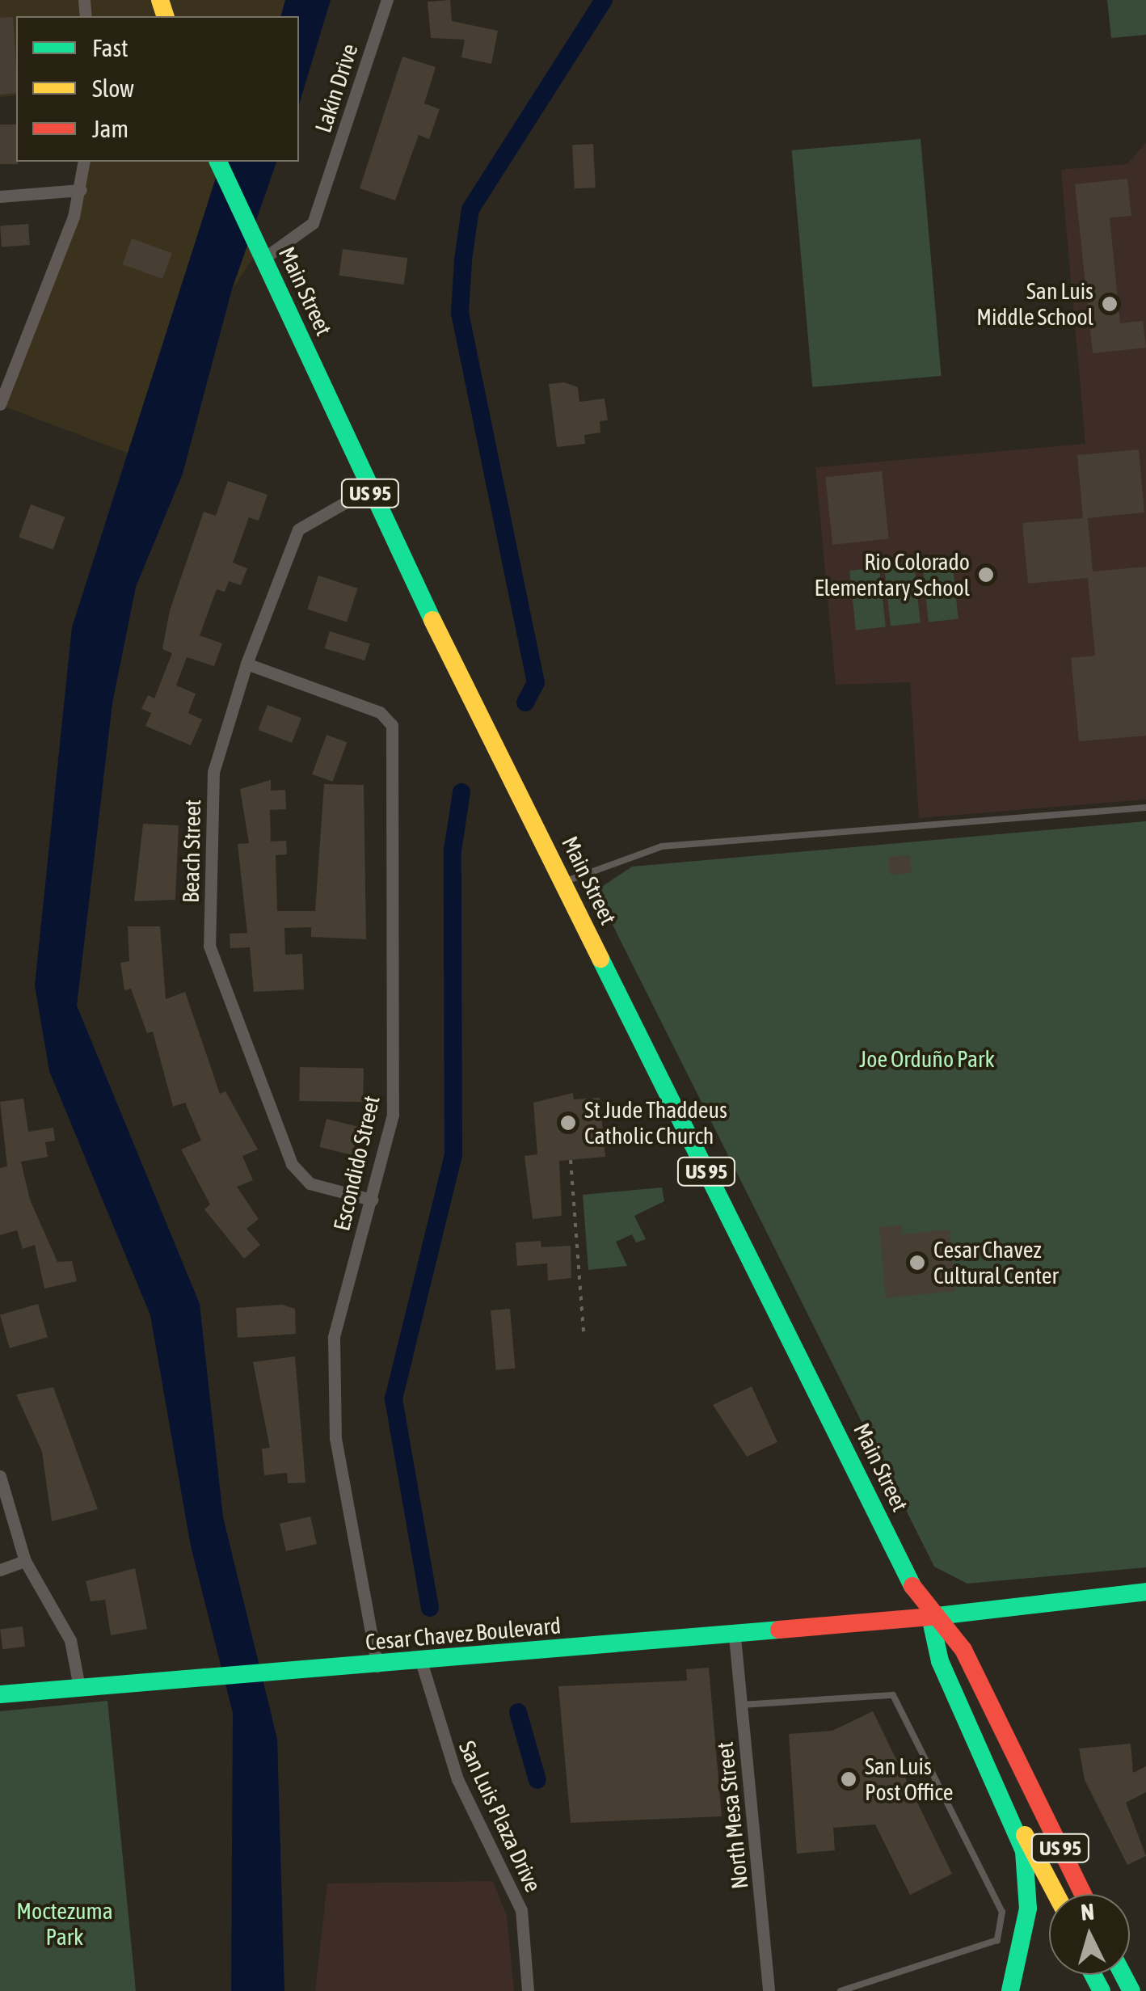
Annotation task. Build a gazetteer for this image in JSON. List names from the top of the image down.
{
  "streets": {
    "main road": ["Main Street", "US 95", "Cesar Chavez Boulevard"],
    "street": [
      "Lakin Drive",
      "Beach Street",
      "Escondido Street",
      "North Mesa Street",
      "San Luis Plaza Drive"
    ]
  },
  "crossings": [
    ["Lakin Drive", "Main Street"],
    ["Main Street", "US 95"],
    ["Main Street", "Beach Street"],
    ["Main Street", "Cesar Chavez Boulevard"],
    ["Beach Street", "Escondido Street"],
    ["Escondido Street", "Cesar Chavez Boulevard"],
    ["Cesar Chavez Boulevard", "North Mesa Street"],
    ["Cesar Chavez Boulevard", "San Luis Plaza Drive"]
  ],
  "parks": ["Joe Orduño Park", "Moctezuma Park"],
  "places": [
    "San Luis Middle School",
    "Rio Colorado Elementary School",
    "St Jude Thaddeus Catholic Church",
    "Cesar Chavez Cultural Center",
    "San Luis Post Office"
  ],
  "legend": ["Fast", "Slow", "Jam"],
  "north": "top"
}
